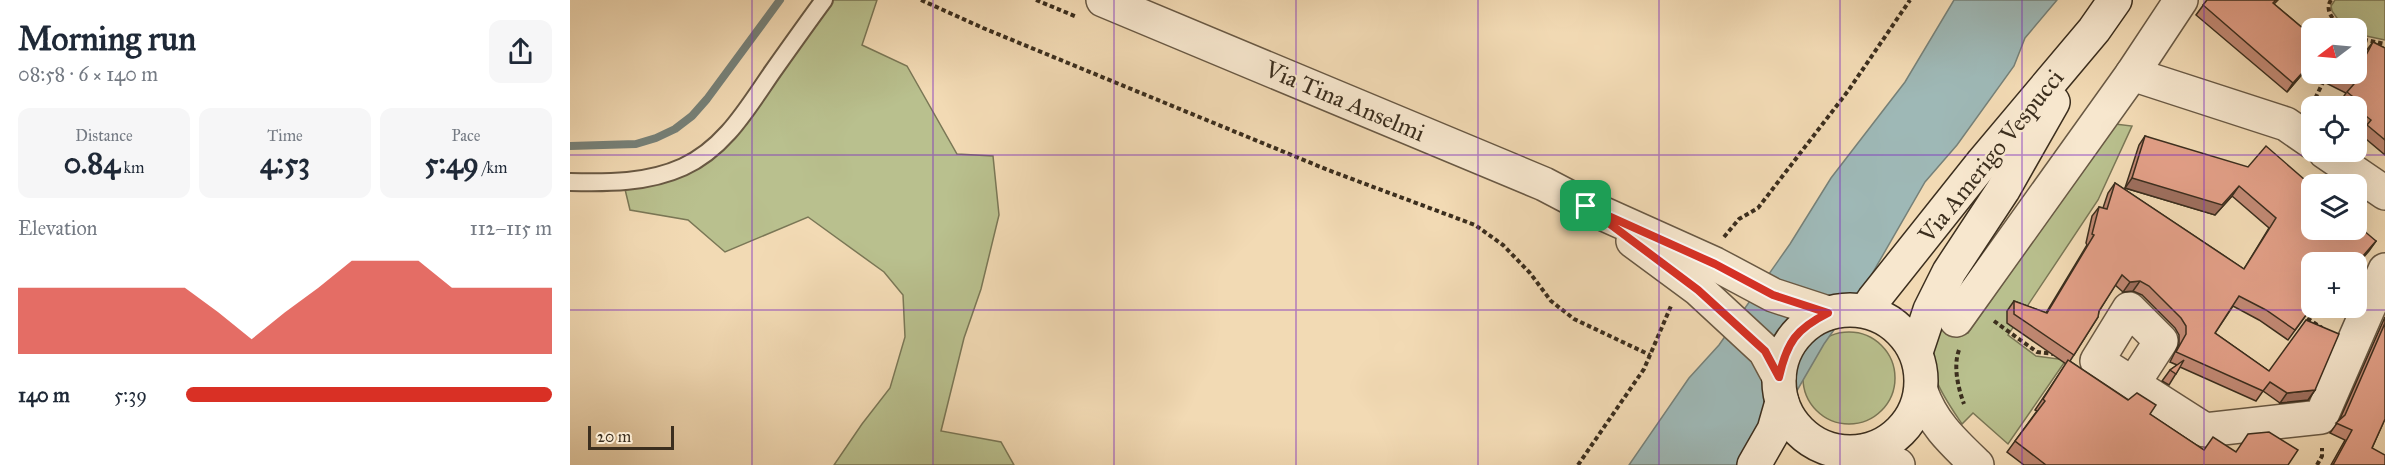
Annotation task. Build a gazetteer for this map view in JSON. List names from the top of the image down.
{
  "streets": {
    "street": ["Via Tina Anselmi", "Via Amerigo Vespucci"]
  },
  "scale_bar": "20 m",
  "north": "left",
  "page": {
    "heading": ["Morning run", "08:58 · 6 × 140 m"],
    "map_buttons": "+",
    "stats": [
      ["Distance", "0.84 km"],
      ["Time", "4:53"],
      ["Pace", "5:49 /km"]
    ],
    "chart": ["Elevation", "112–115 m"],
    "list": [
      {
        "name": "140 m",
        "note": "5:39"
      }
    ],
    "scale": "20 m"
  }
}
